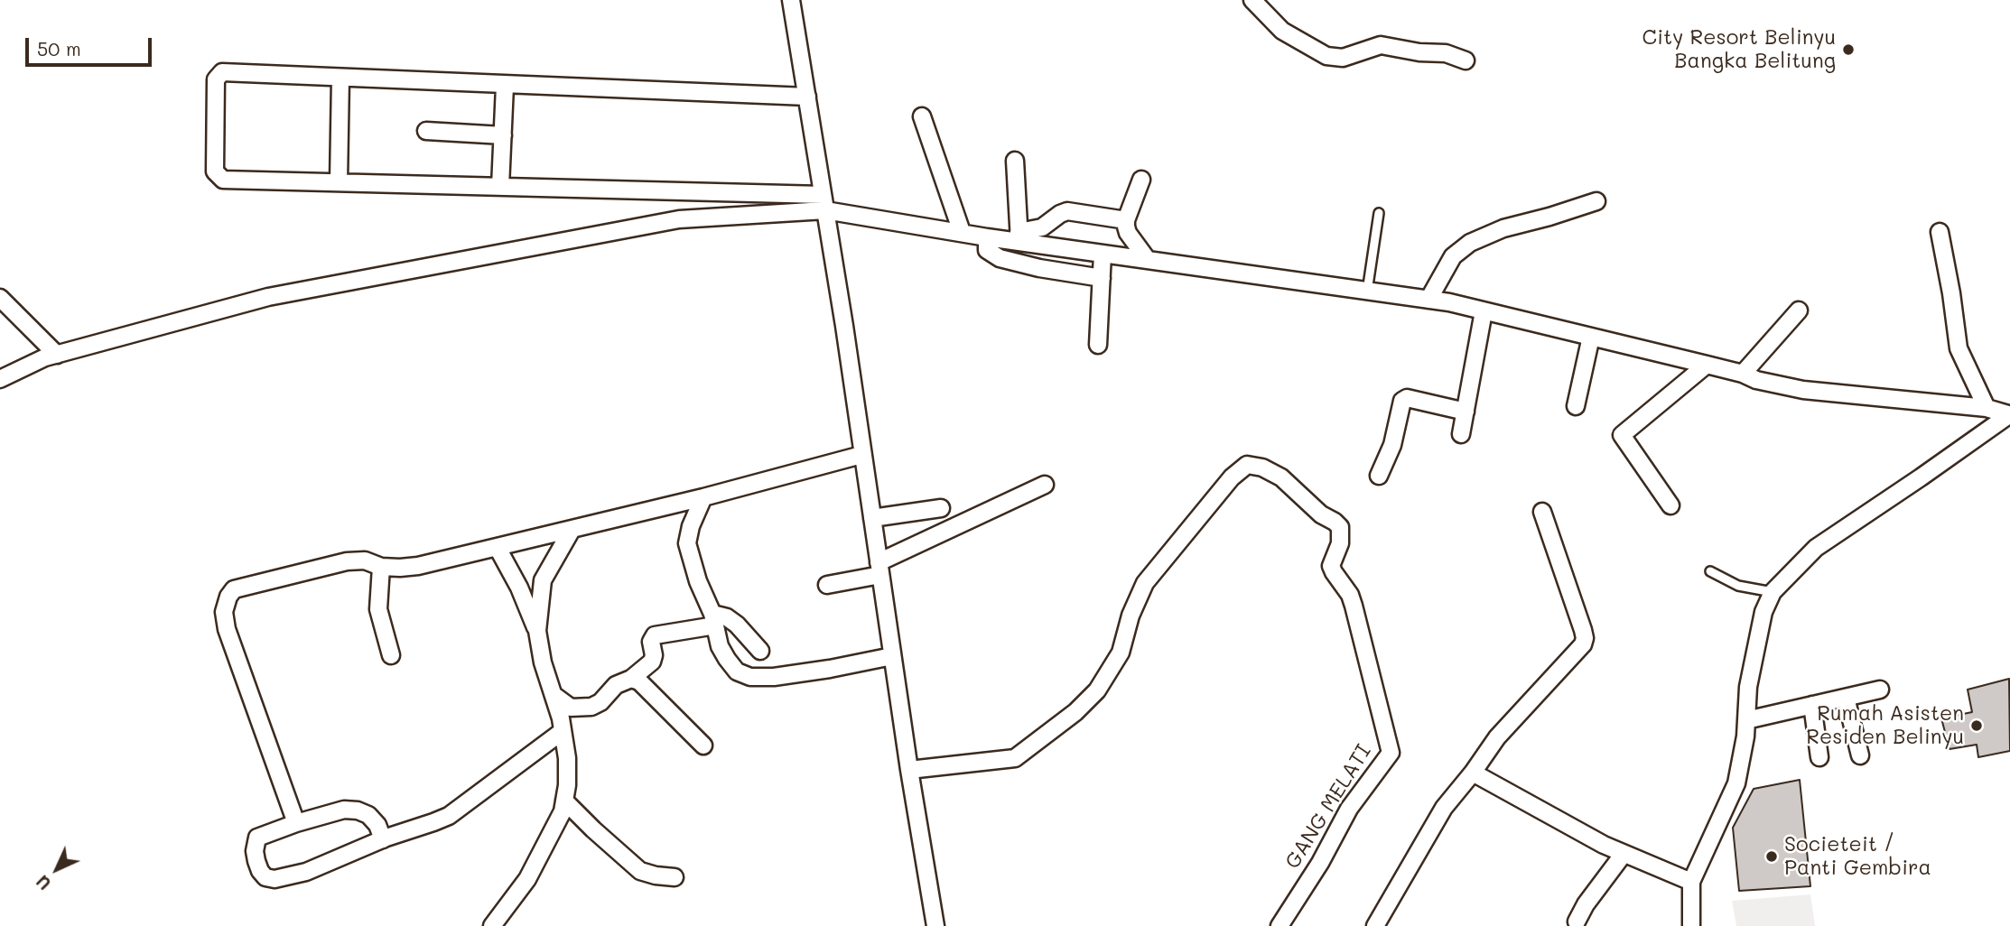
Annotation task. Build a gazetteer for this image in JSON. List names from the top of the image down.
{
  "streets": {
    "street": ["GANG MELATI"]
  },
  "places": ["City Resort Belinyu Bangka Belitung", "Rumah Asisten Residen Belinyu", "Societeit / Panti Gembira"],
  "scale_bar": "50 m",
  "north": "bottom left"
}
